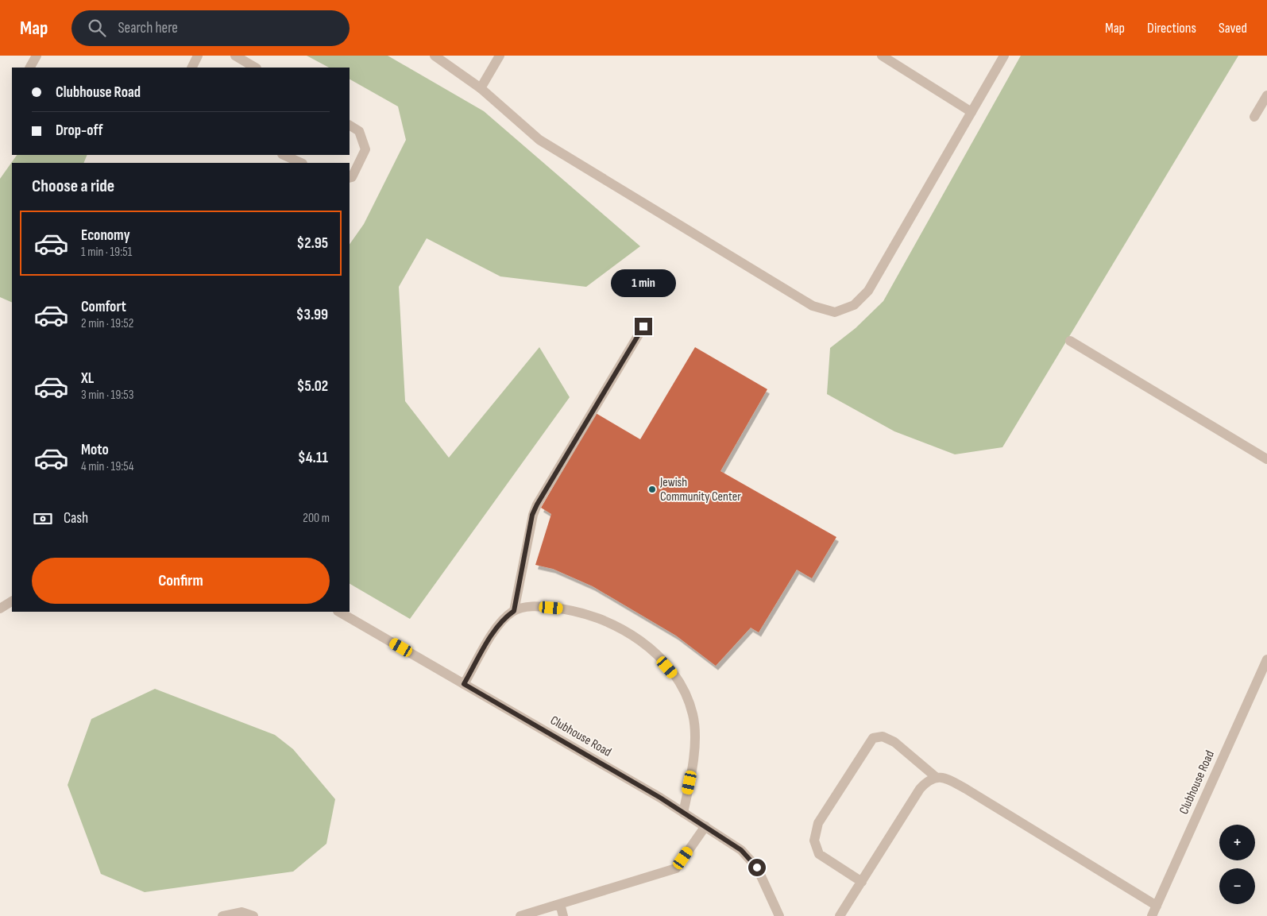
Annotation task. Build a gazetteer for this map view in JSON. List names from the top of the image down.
{
  "streets": {
    "street": ["Clubhouse Road"]
  },
  "places": ["Jewish Community Center"],
  "page": {
    "header": "Map",
    "search": "Search here",
    "nav": ["Map", "Directions", "Saved"],
    "banner": ["Clubhouse Road", "Drop-off"],
    "heading": "Choose a ride",
    "list": [
      {
        "name": "Economy",
        "note": "1 min · 19:51",
        "value": "$2.95"
      },
      {
        "name": "Comfort",
        "note": "2 min · 19:52",
        "value": "$3.99"
      },
      {
        "name": "XL",
        "note": "3 min · 19:53",
        "value": "$5.02"
      },
      {
        "name": "Moto",
        "note": "4 min · 19:54",
        "value": "$4.11"
      }
    ],
    "bubble": "1 min",
    "pay": ["Cash", "200 m"],
    "buttons": "Confirm",
    "map_buttons": ["+", "−"]
  }
}
